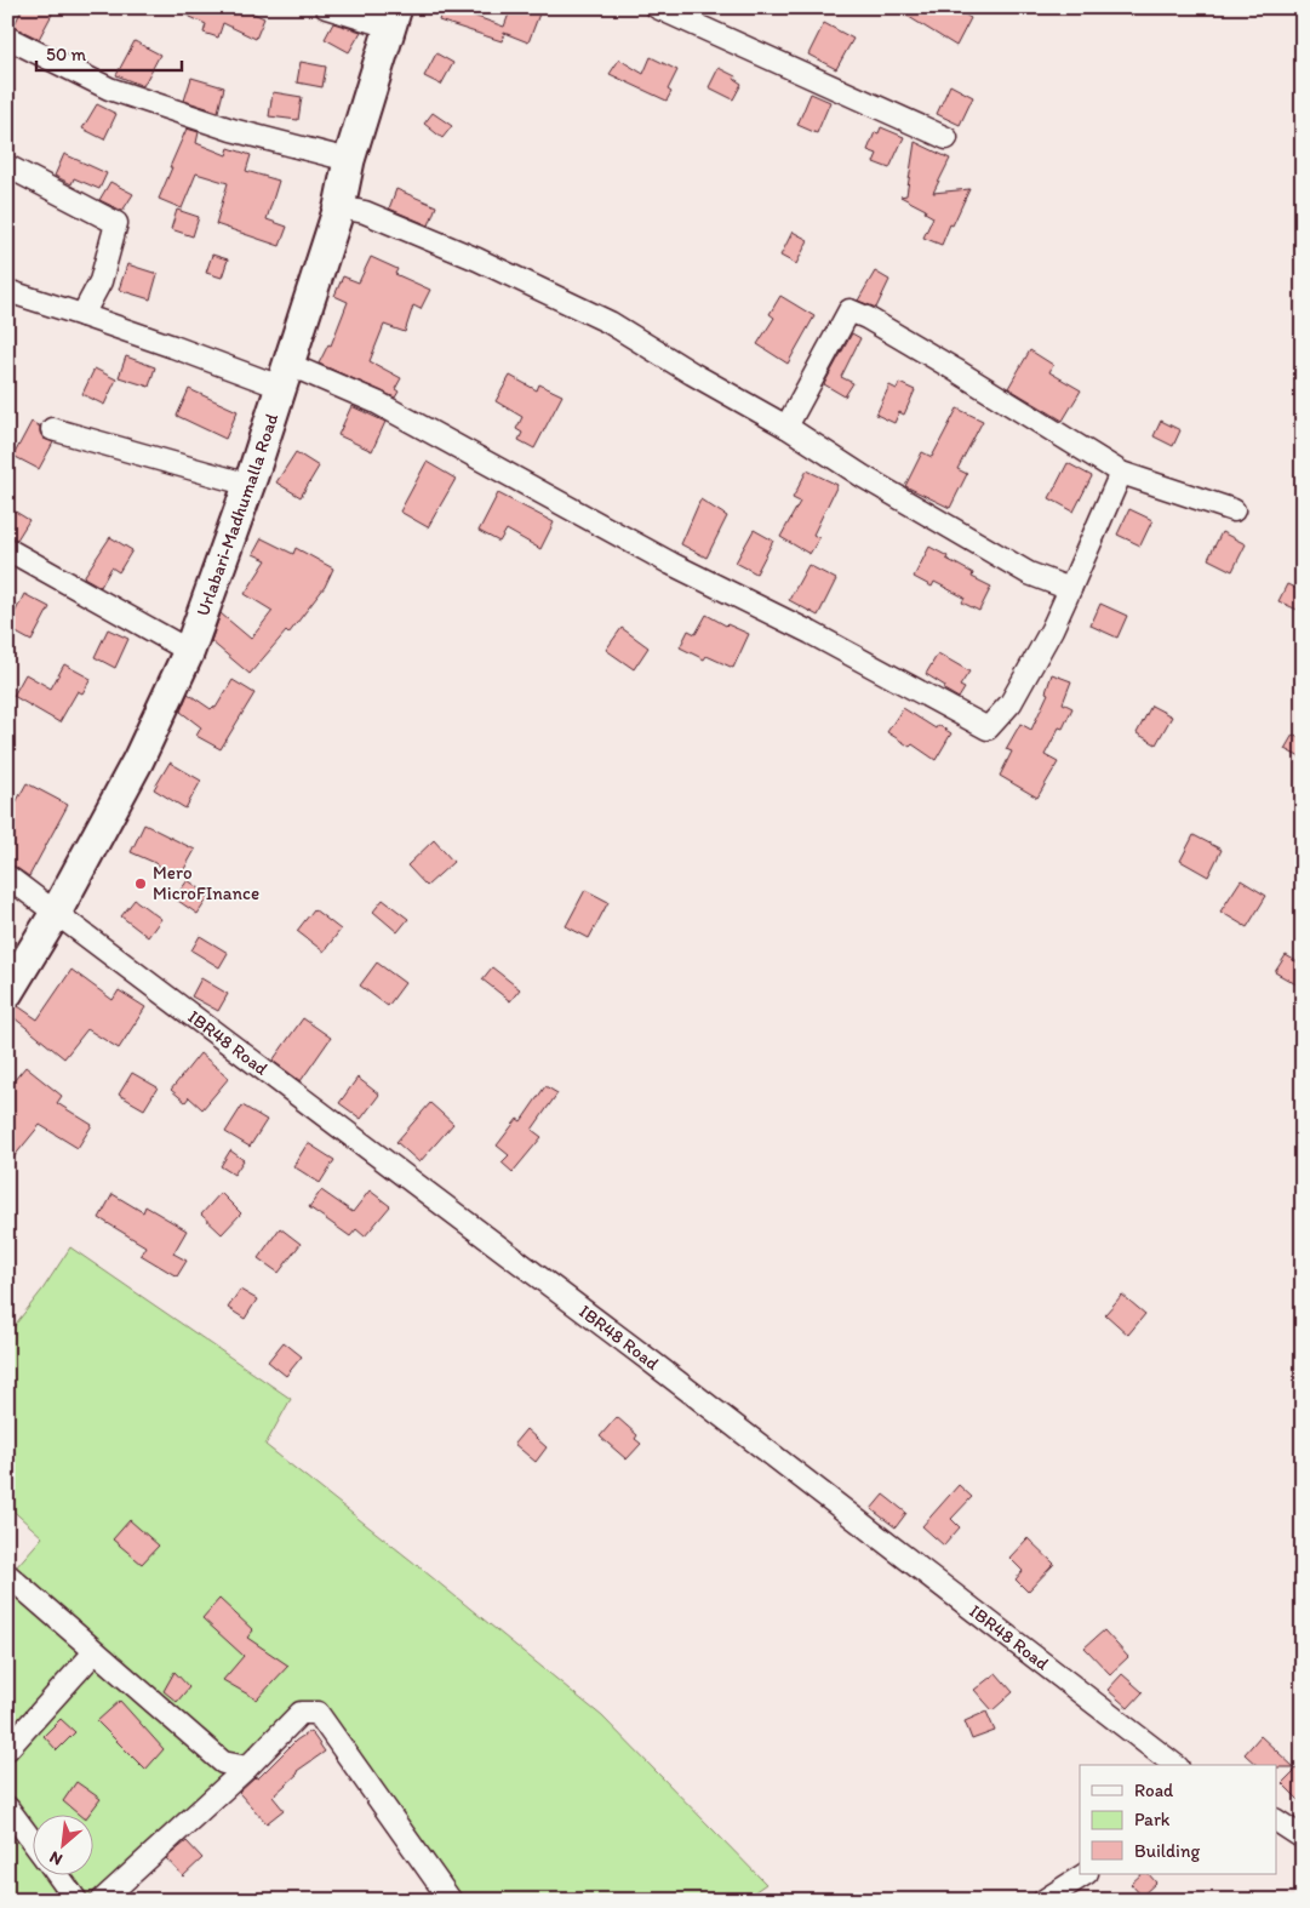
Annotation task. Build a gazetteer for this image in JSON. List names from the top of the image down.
{
  "streets": {
    "main road": ["Urlabari-Madhumalla Road"],
    "street": ["IBR48 Road"]
  },
  "crossings": [
    ["Urlabari-Madhumalla Road", "IBR48 Road"]
  ],
  "places": ["Mero MicroFInance"],
  "legend": ["Road", "Park", "Building"],
  "scale_bar": "50 m",
  "north": "bottom left"
}
